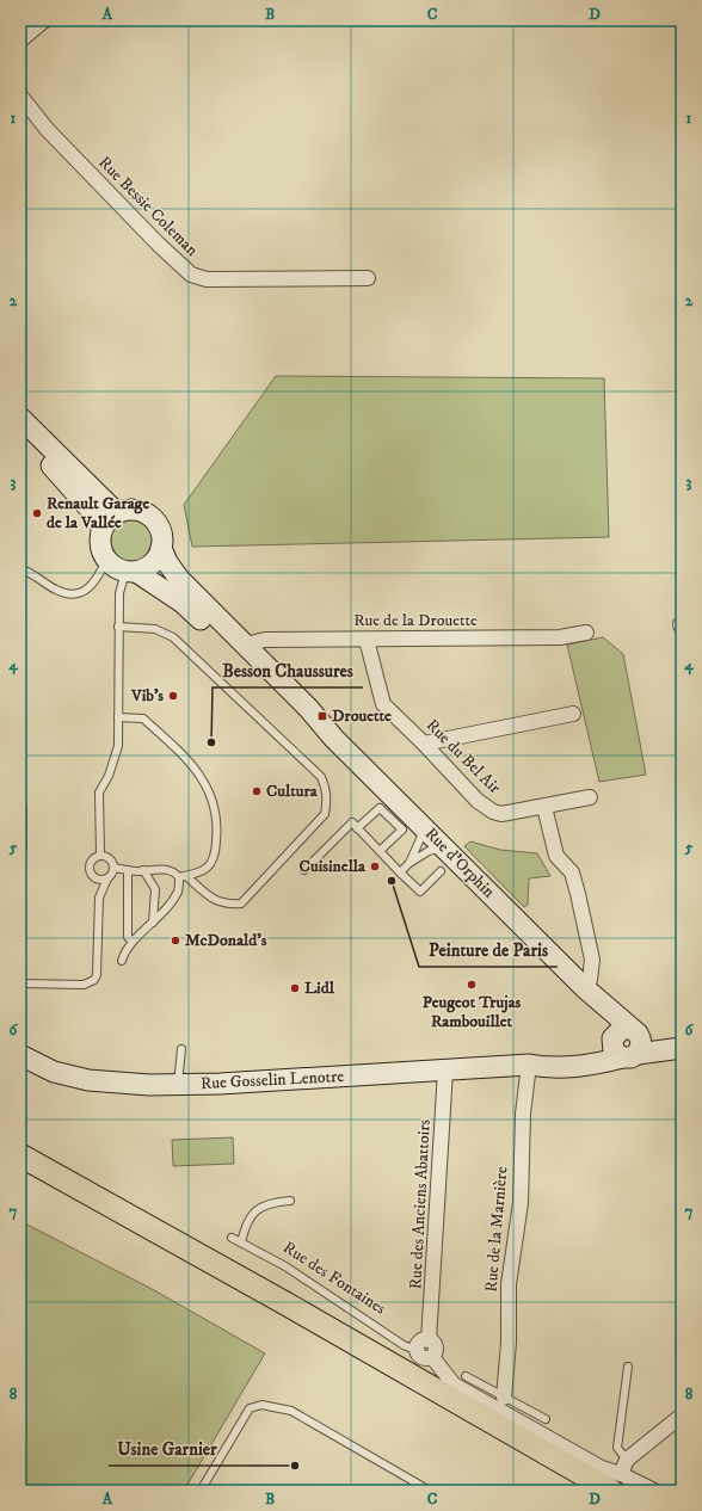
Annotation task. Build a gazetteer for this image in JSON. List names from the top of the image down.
{
  "streets": {
    "main road": ["Rue d'Orphin", "Rue Gosselin Lenotre"],
    "street": [
      "Rue Bessie Coleman",
      "Rue de la Drouette",
      "Rue du Bel Air",
      "Rue des Anciens Abattoirs",
      "Rue de la Marnière"
    ],
    "lane": ["Rue des Fontaines"]
  },
  "crossings": [
    ["Rue de la Drouette", "Rue du Bel Air"],
    ["Rue de la Drouette", "Rue d'Orphin"],
    ["Rue d'Orphin", "Rue Gosselin Lenotre"],
    ["Rue Gosselin Lenotre", "Rue des Anciens Abattoirs"],
    ["Rue Gosselin Lenotre", "Rue de la Marnière"],
    ["Rue des Anciens Abattoirs", "Rue des Fontaines"]
  ],
  "places": {
    "other": [
      "Renault Garage de la Vallée",
      "Vib's",
      "Besson Chaussures",
      "Cultura",
      "Cuisinella",
      "Peinture de Paris",
      "McDonald's",
      "Peugeot Trujas Rambouillet",
      "Lidl",
      "Usine Garnier"
    ],
    "transit": ["Drouette"]
  },
  "grid": {
    "columns": [
      "A",
      "B",
      "C",
      "D"
    ],
    "rows": [
      "1",
      "2",
      "3",
      "4",
      "5",
      "6",
      "7",
      "8"
    ]
  }
}
